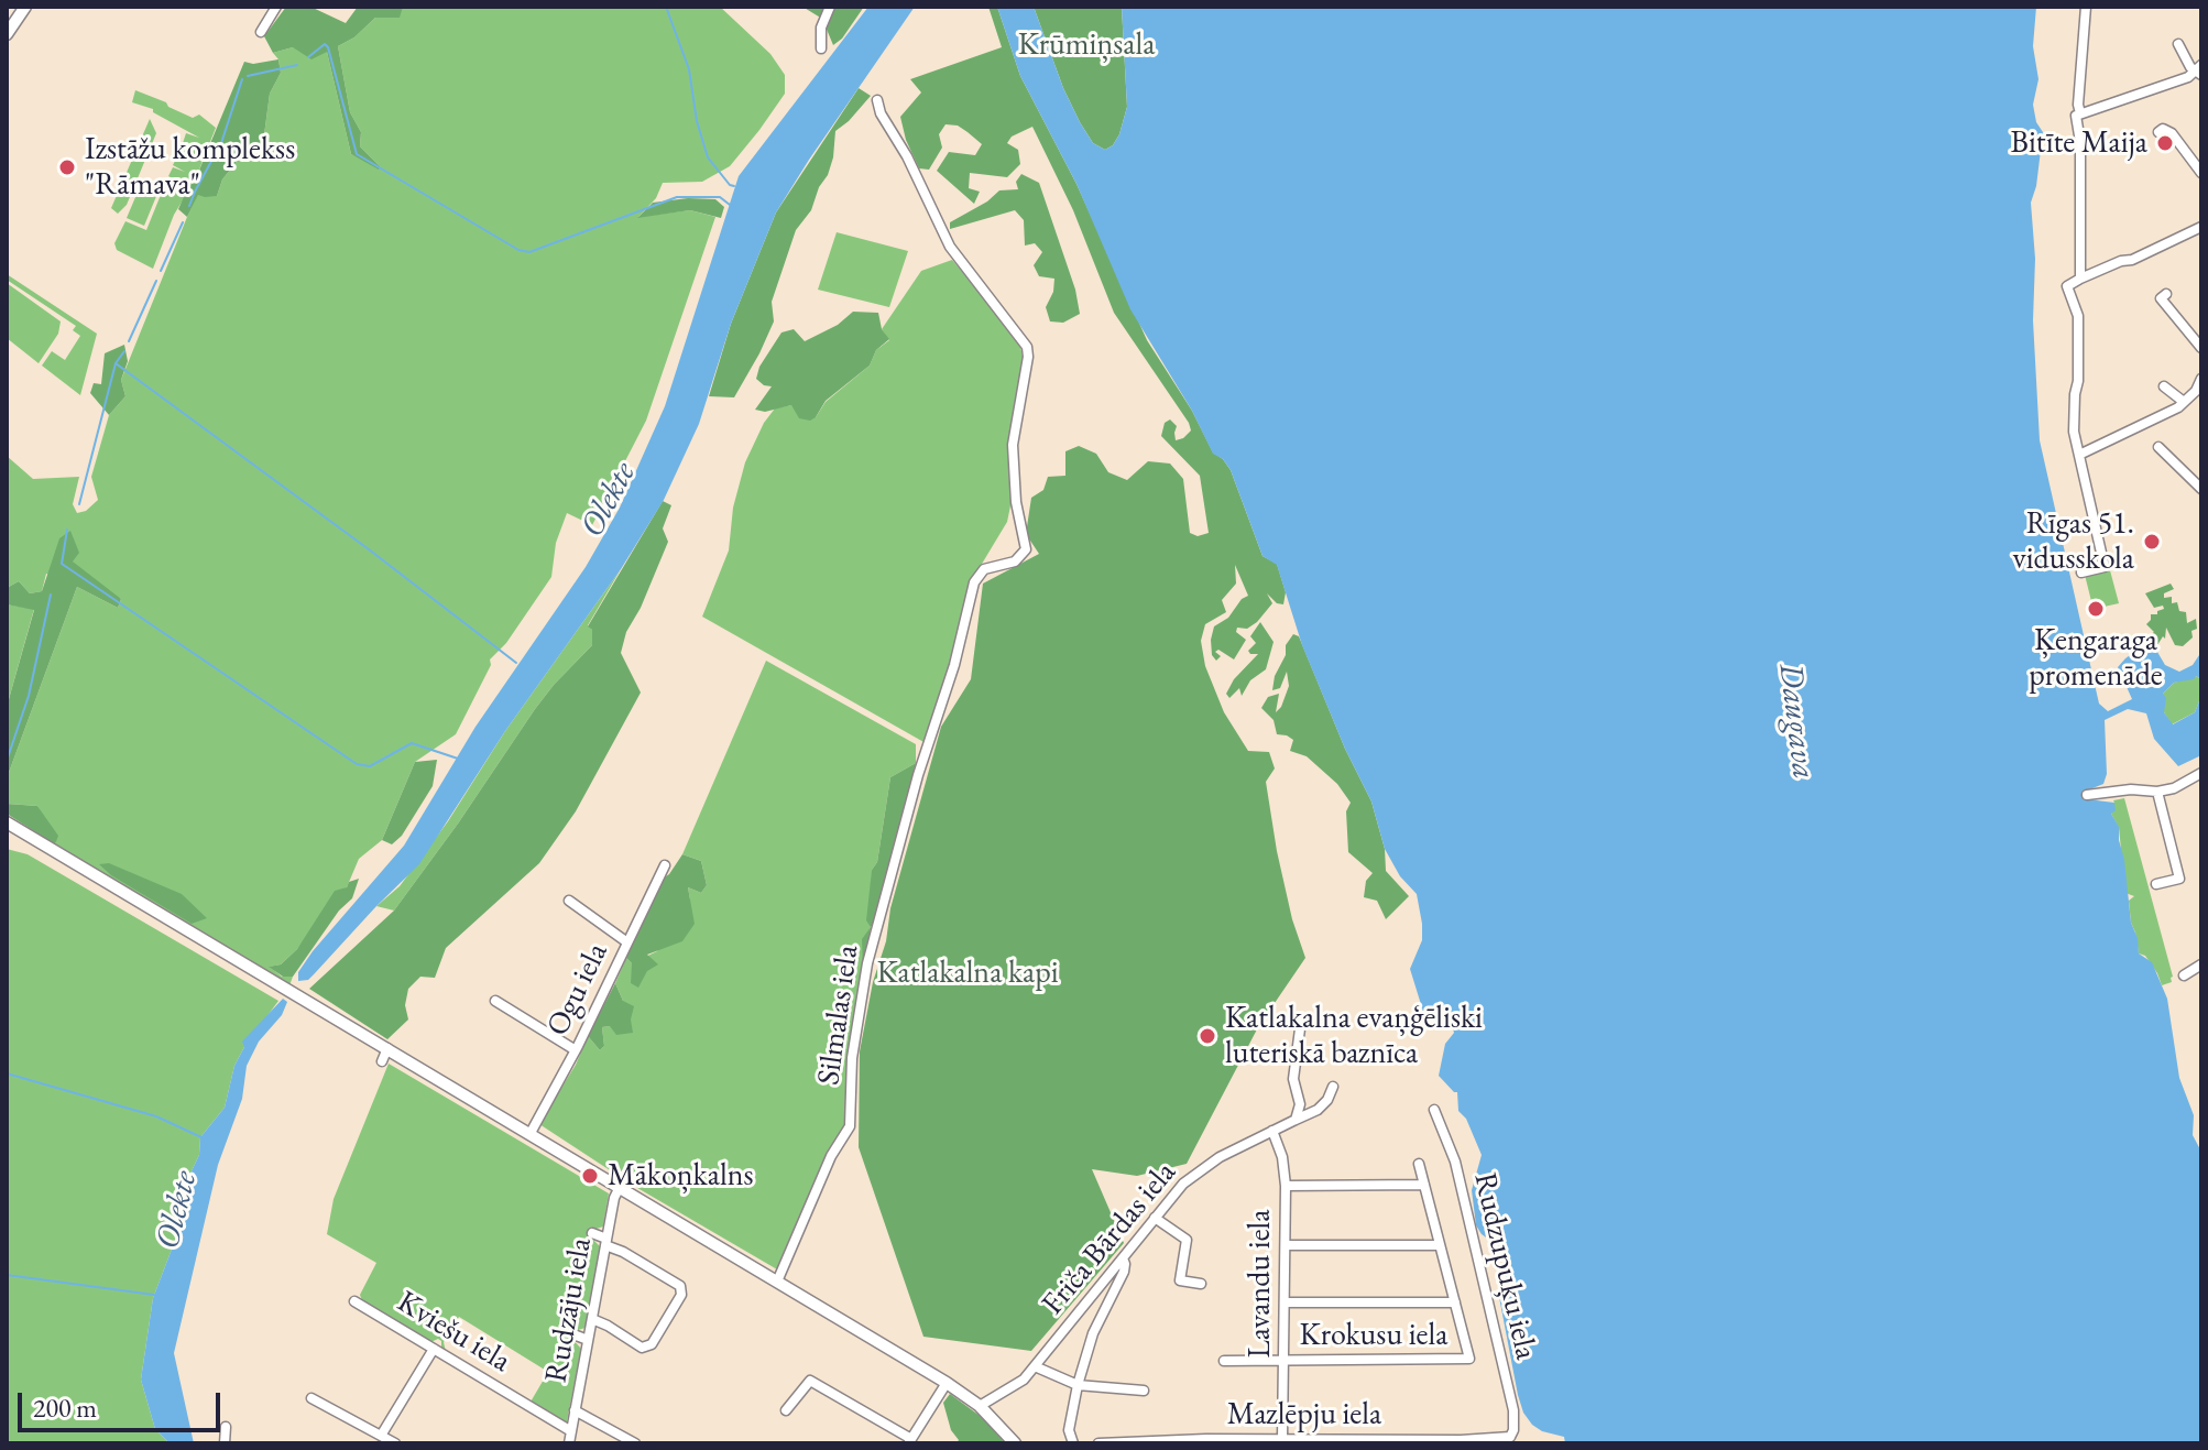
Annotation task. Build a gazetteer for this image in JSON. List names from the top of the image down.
{
  "streets": {
    "street": [
      "Ogu iela",
      "Silmalas iela",
      "Friča Bārdas iela",
      "Rudzupuķu iela",
      "Lavandu iela",
      "Rudzāju iela",
      "Kviešu iela",
      "Krokusu iela",
      "Mazlēpju iela"
    ]
  },
  "crossings": [
    ["Friča Bārdas iela", "Lavandu iela"],
    ["Rudzupuķu iela", "Mazlēpju iela"],
    ["Lavandu iela", "Krokusu iela"],
    ["Lavandu iela", "Mazlēpju iela"],
    ["Rudzāju iela", "Kviešu iela"]
  ],
  "water": ["Olekte", "Daugava"],
  "parks": ["Krūmiņsala", "Katlakalna kapi"],
  "places": [
    "Bitīte Maija",
    "Izstāžu komplekss \"Rāmava\"",
    "Rīgas 51. vidusskola",
    "Ķengaraga promenāde",
    "Katlakalna evaņģēliski luteriskā baznīca",
    "Mākoņkalns"
  ],
  "scale_bar": "200 m"
}
